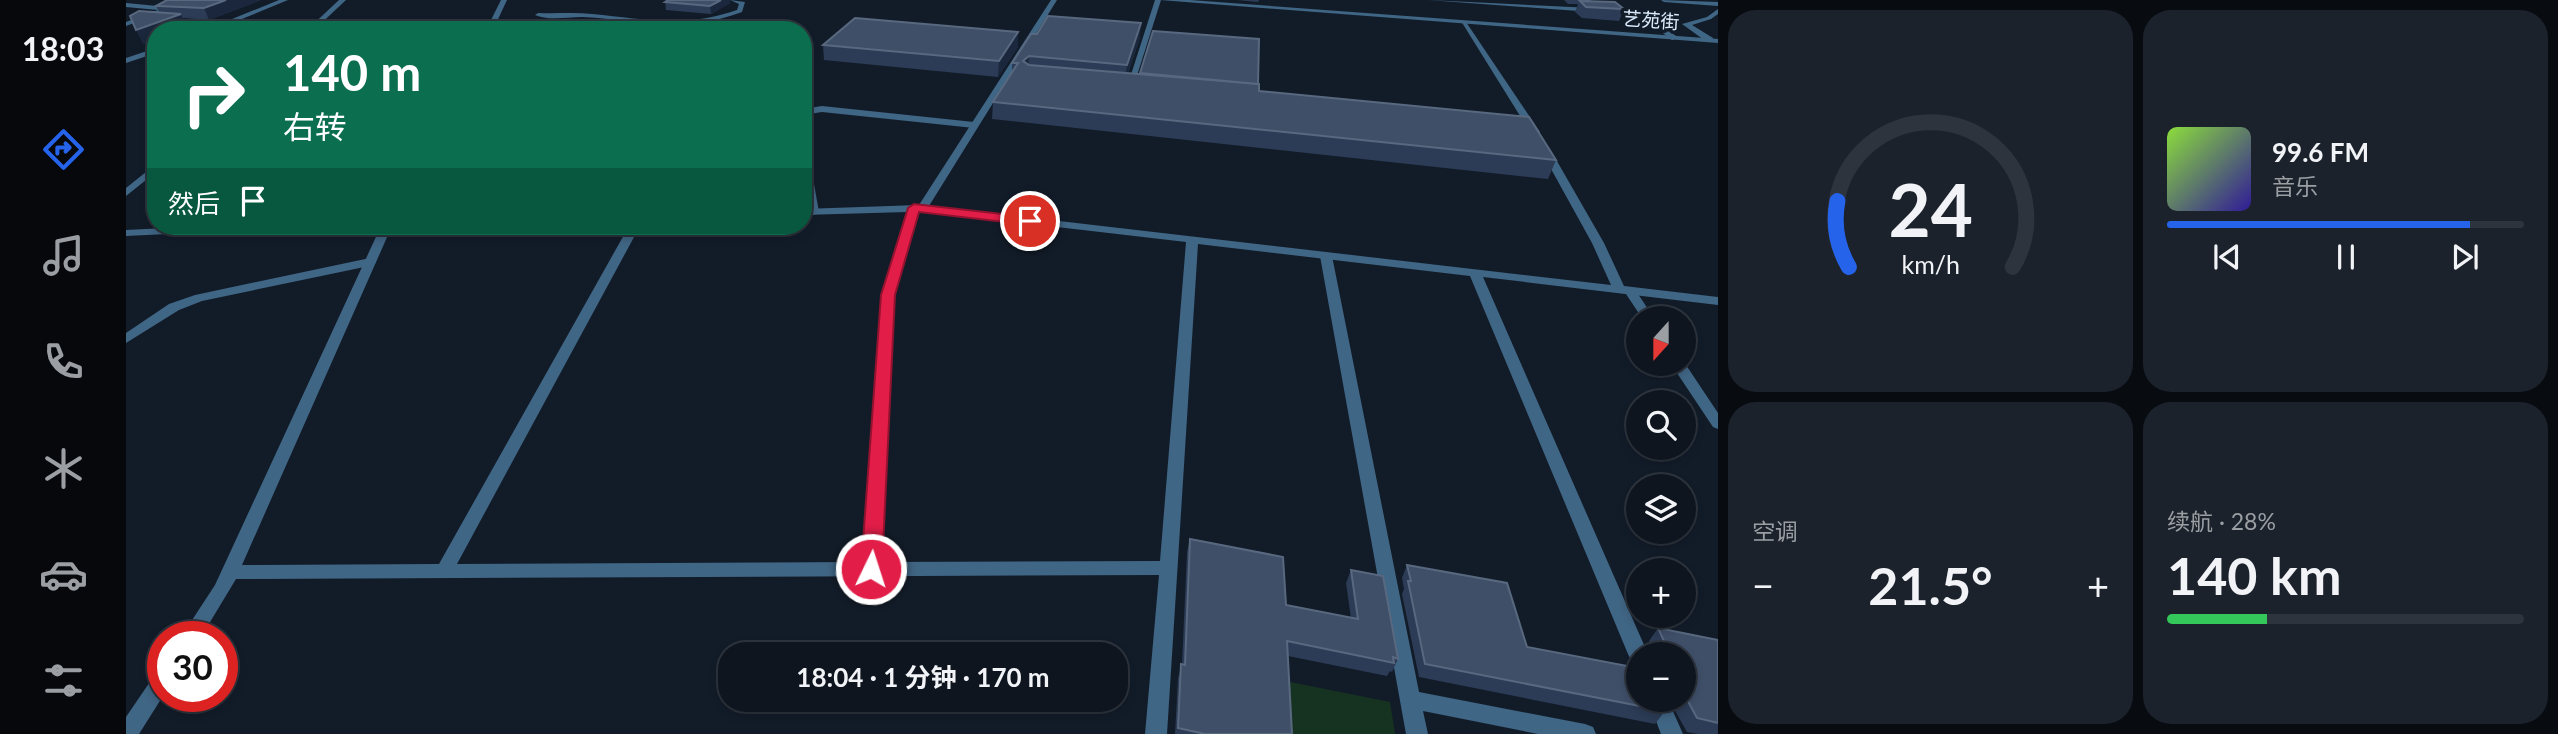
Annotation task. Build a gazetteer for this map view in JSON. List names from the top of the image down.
{
  "streets": {
    "street": ["艺苑街"]
  },
  "north": "bottom",
  "page": {
    "tabs": "18:03",
    "turn": ["140 m", "右转"],
    "song": ["99.6 FM", "音乐"],
    "then": "然后",
    "map_buttons": ["+", "−"],
    "tile": [
      "空调",
      ["续航 · 28%", "140 km"]
    ],
    "heat": ["−", "21.5°", "+"],
    "limit": "30",
    "trip": "18:04 · 1 分钟 · 170 m",
    "gauge": ["24", "km/h"]
  }
}
